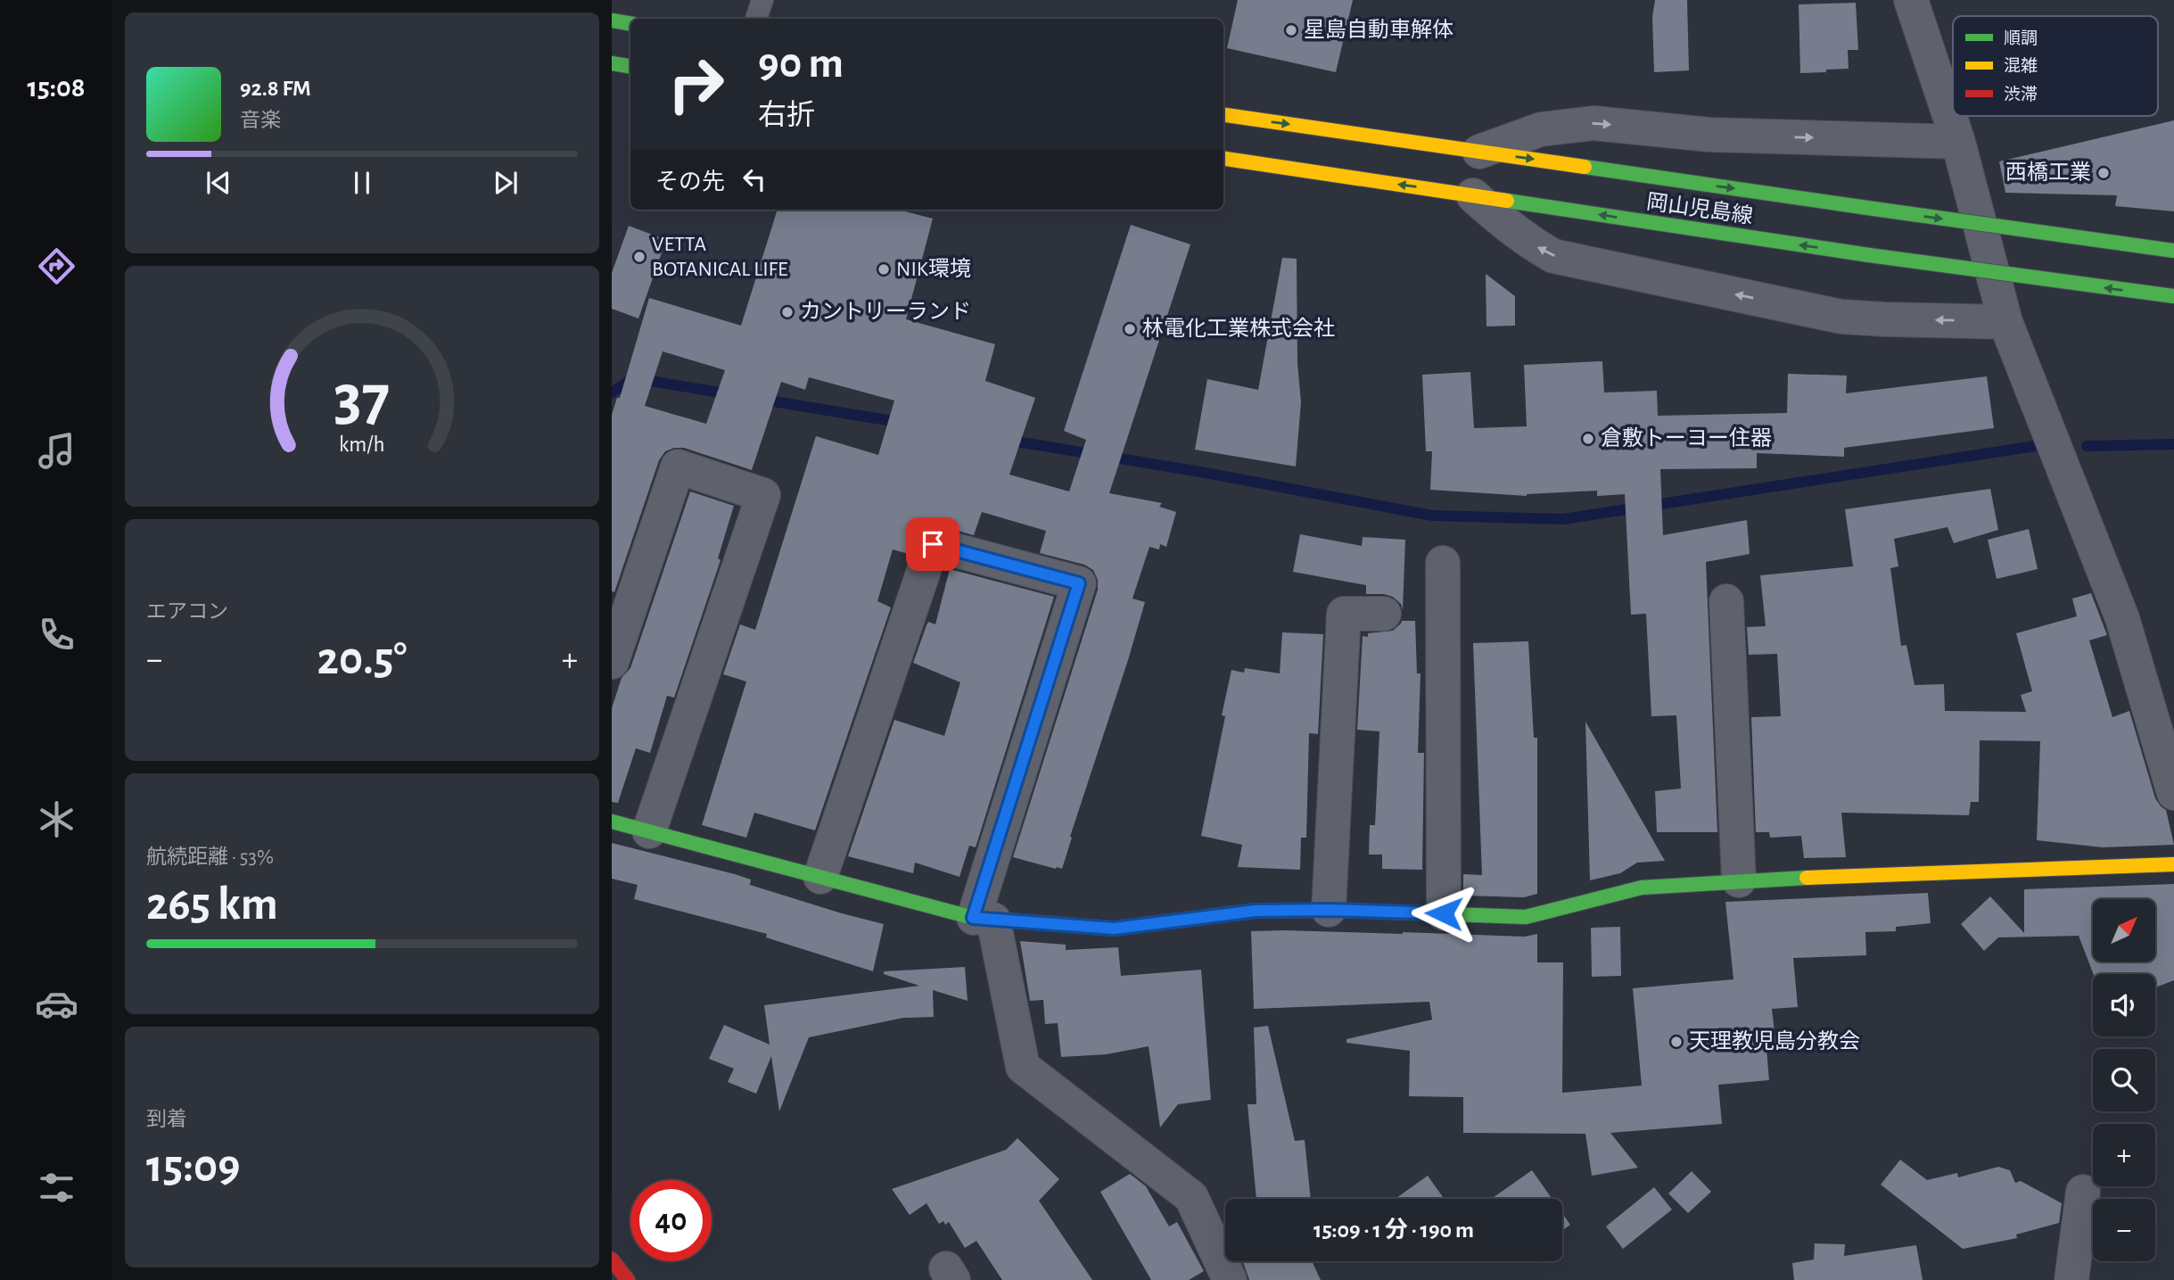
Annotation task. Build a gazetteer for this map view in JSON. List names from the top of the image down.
{
  "streets": {
    "main road": ["岡山児島線"]
  },
  "places": [
    "星島自動車解体",
    "西橋工業",
    "VETTA BOTANICAL LIFE",
    "NIK環境",
    "カントリーランド",
    "林電化工業株式会社",
    "倉敷トーヨー住器",
    "天理教児島分教会"
  ],
  "legend": ["順調", "混雑", "渋滞"],
  "north": "top right",
  "page": {
    "tabs": "15:08",
    "turn": ["90 m", "右折"],
    "song": ["92.8 FM", "音楽"],
    "then": "その先",
    "tile": [
      "エアコン",
      ["航続距離 · 53%", "265 km"],
      ["到着", "15:09"]
    ],
    "heat": ["−", "20.5°", "+"],
    "map_buttons": ["+", "−"],
    "limit": "40",
    "trip": "15:09 · 1 分 · 190 m",
    "gauge": ["37", "km/h"]
  }
}
